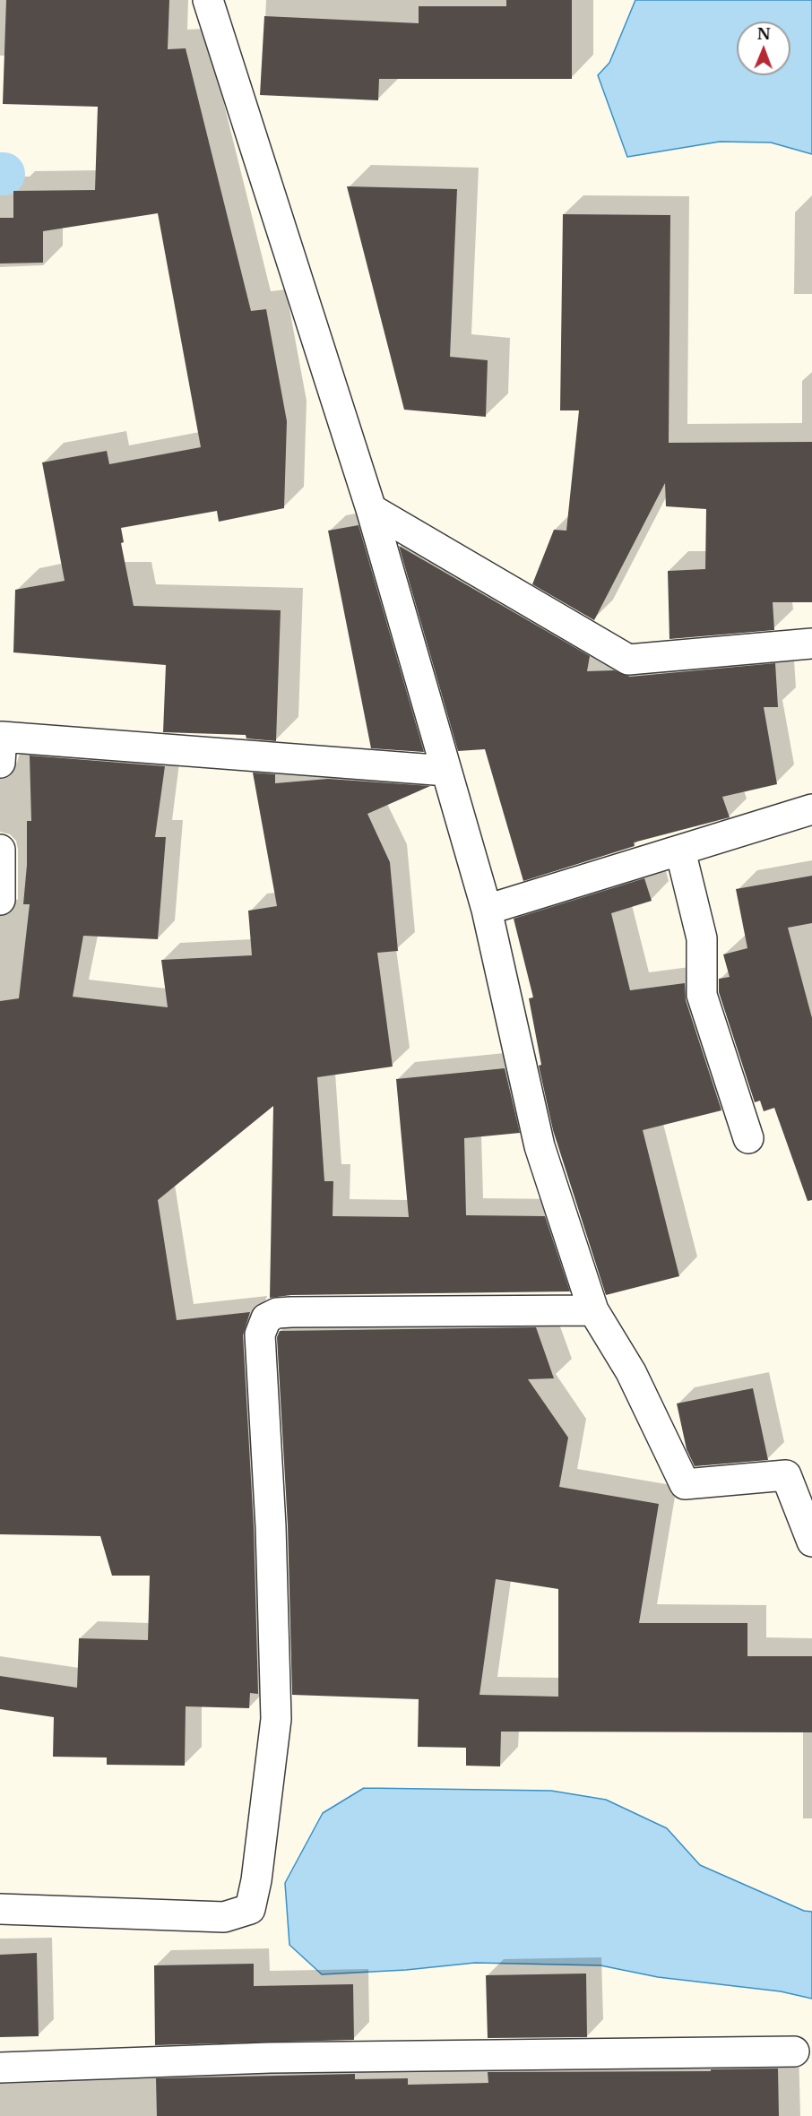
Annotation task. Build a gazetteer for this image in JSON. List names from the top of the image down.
{
  "north": "top"
}
